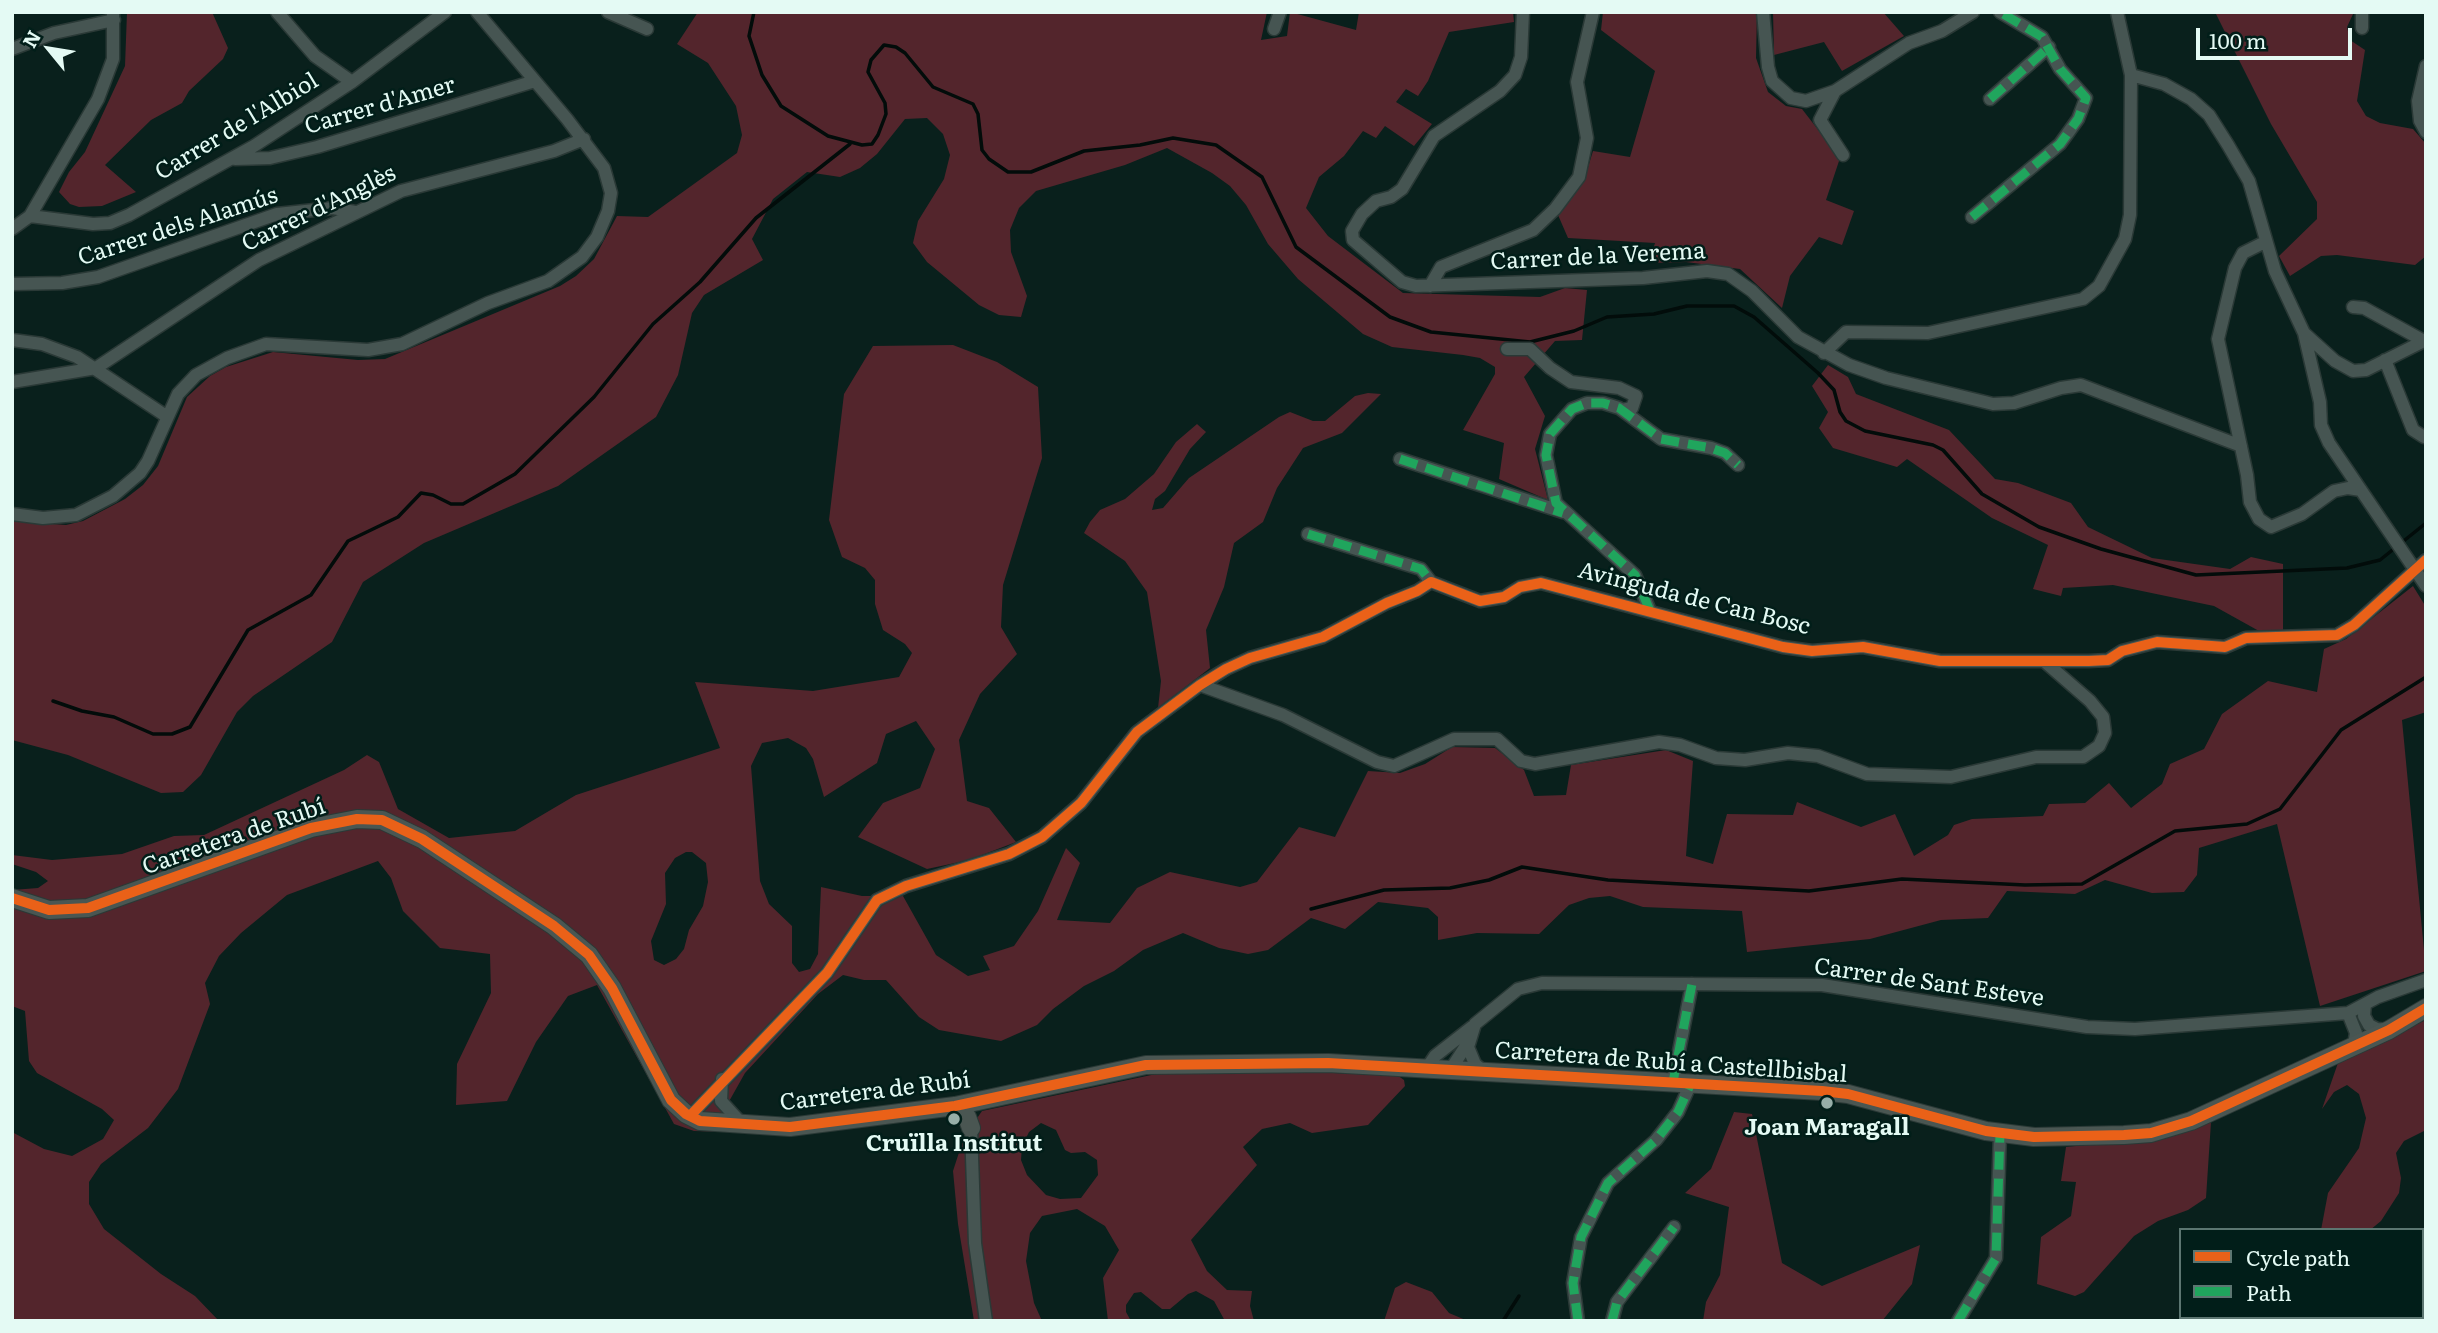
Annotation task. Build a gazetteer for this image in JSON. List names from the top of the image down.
{
  "streets": {
    "street": [
      "Carrer d'Amer",
      "Carrer de l'Albiol",
      "Carrer d'Anglès",
      "Carrer dels Alamús",
      "Carrer de la Verema",
      "Avinguda de Can Bosc",
      "Carretera de Rubí",
      "Carrer de Sant Esteve",
      "Carretera de Rubí a Castellbisbal"
    ]
  },
  "crossings": [
    ["Carrer d'Amer", "Carrer de l'Albiol"],
    ["Carrer d'Anglès", "Carrer dels Alamús"],
    ["Carretera de Rubí", "Carrer de Sant Esteve"],
    ["Carretera de Rubí", "Carretera de Rubí a Castellbisbal"],
    ["Carrer de Sant Esteve", "Carretera de Rubí a Castellbisbal"]
  ],
  "places": ["Joan Maragall", "Cruïlla Institut"],
  "legend": ["Cycle path", "Path"],
  "scale_bar": "100 m",
  "north": "top left"
}
